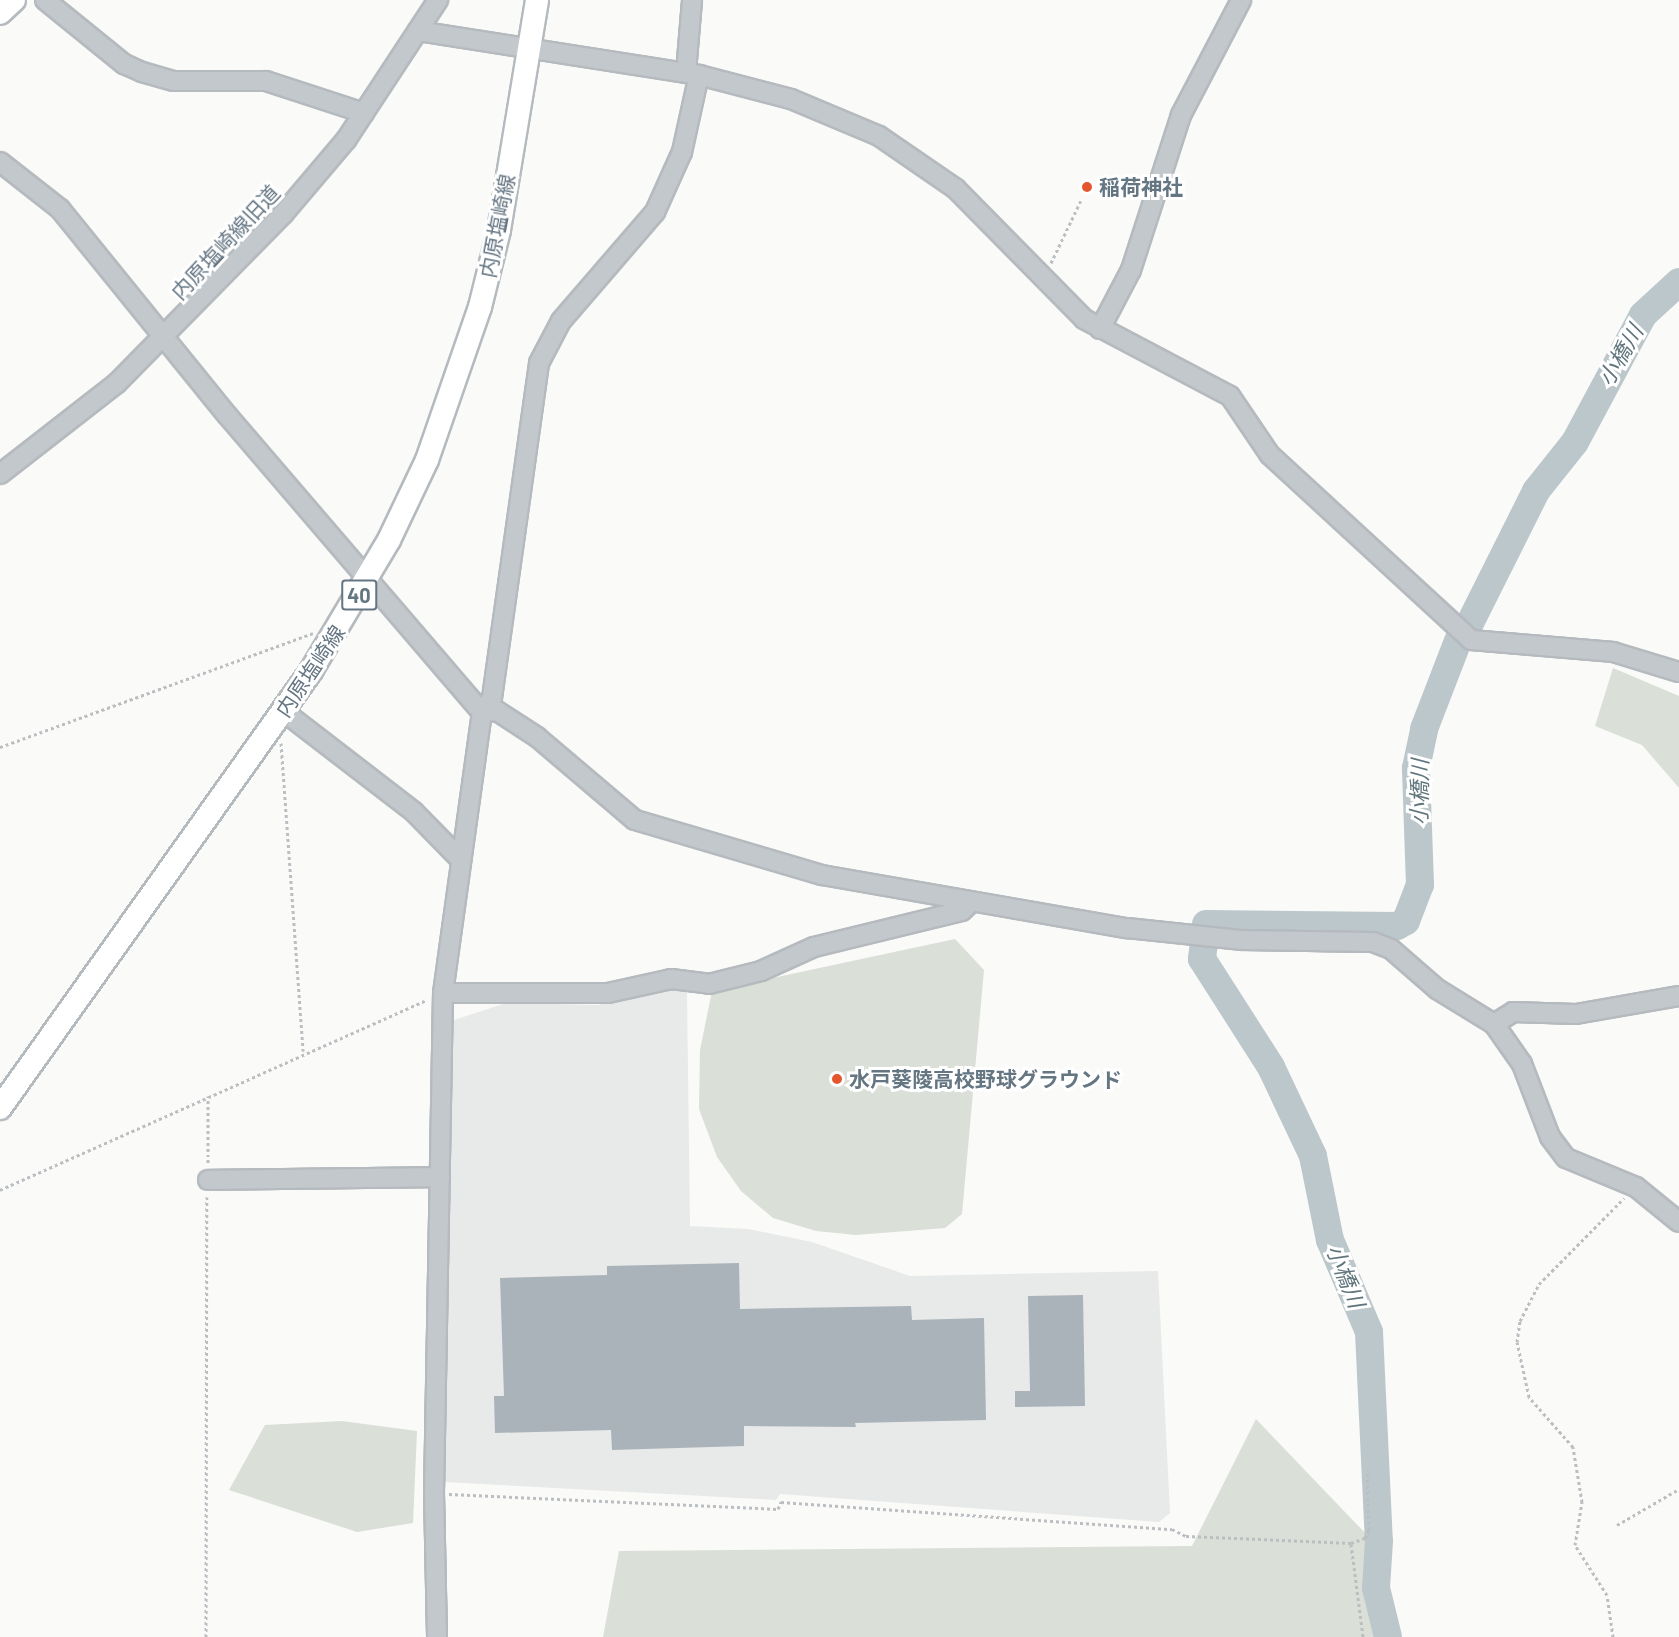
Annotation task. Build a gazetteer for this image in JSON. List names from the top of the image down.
{
  "streets": {
    "main road": ["内原塩崎線", "40"],
    "street": ["内原塩崎線旧道"]
  },
  "water": ["小橋川"],
  "places": ["稲荷神社", "水戸葵陵高校野球グラウンド"]
}
